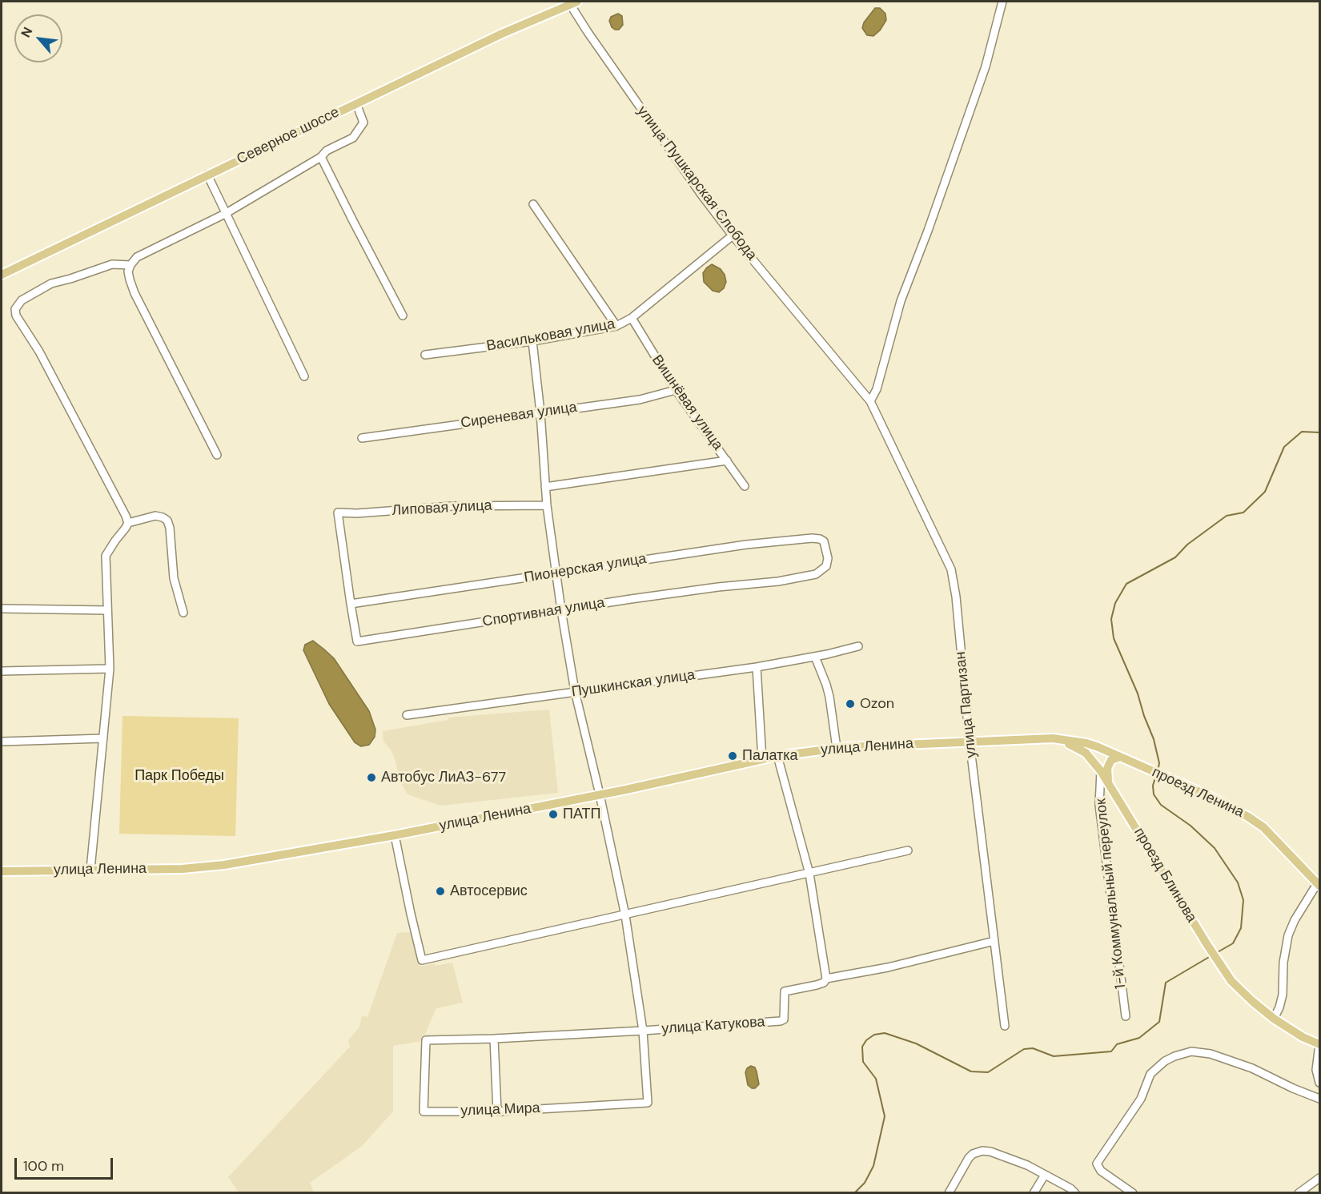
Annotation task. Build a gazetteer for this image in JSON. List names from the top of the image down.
{
  "streets": {
    "main road": [
      "Северное шоссе",
      "улица Ленина",
      "проезд Ленина",
      "проезд Блинова"
    ],
    "street": [
      "улица Пушкарская Слобода",
      "Васильковая улица",
      "Вишнёвая улица",
      "Сиреневая улица",
      "Липовая улица",
      "Пионерская улица",
      "Спортивная улица",
      "Пушкинская улица",
      "улица Партизан",
      "1-й Коммунальный переулок",
      "улица Катукова",
      "улица Мира"
    ]
  },
  "crossings": [
    ["Северное шоссе", "улица Пушкарская Слобода"],
    ["улица Пушкарская Слобода", "Васильковая улица"],
    ["улица Пушкарская Слобода", "улица Партизан"],
    ["Васильковая улица", "Вишнёвая улица"],
    ["Вишнёвая улица", "Сиреневая улица"],
    ["Липовая улица", "Спортивная улица"],
    ["Пионерская улица", "Спортивная улица"],
    ["улица Партизан", "улица Ленина"],
    ["улица Партизан", "улица Катукова"],
    ["улица Ленина", "проезд Ленина"],
    ["улица Ленина", "проезд Блинова"],
    ["проезд Ленина", "проезд Блинова"],
    ["проезд Блинова", "1-й Коммунальный переулок"],
    ["улица Катукова", "улица Мира"]
  ],
  "parks": ["Парк Победы"],
  "places": [
    "Ozon",
    "Палатка",
    "Автобус ЛиАЗ-677",
    "ПАТП",
    "Автосервис"
  ],
  "scale_bar": "100 m",
  "north": "top left"
}
